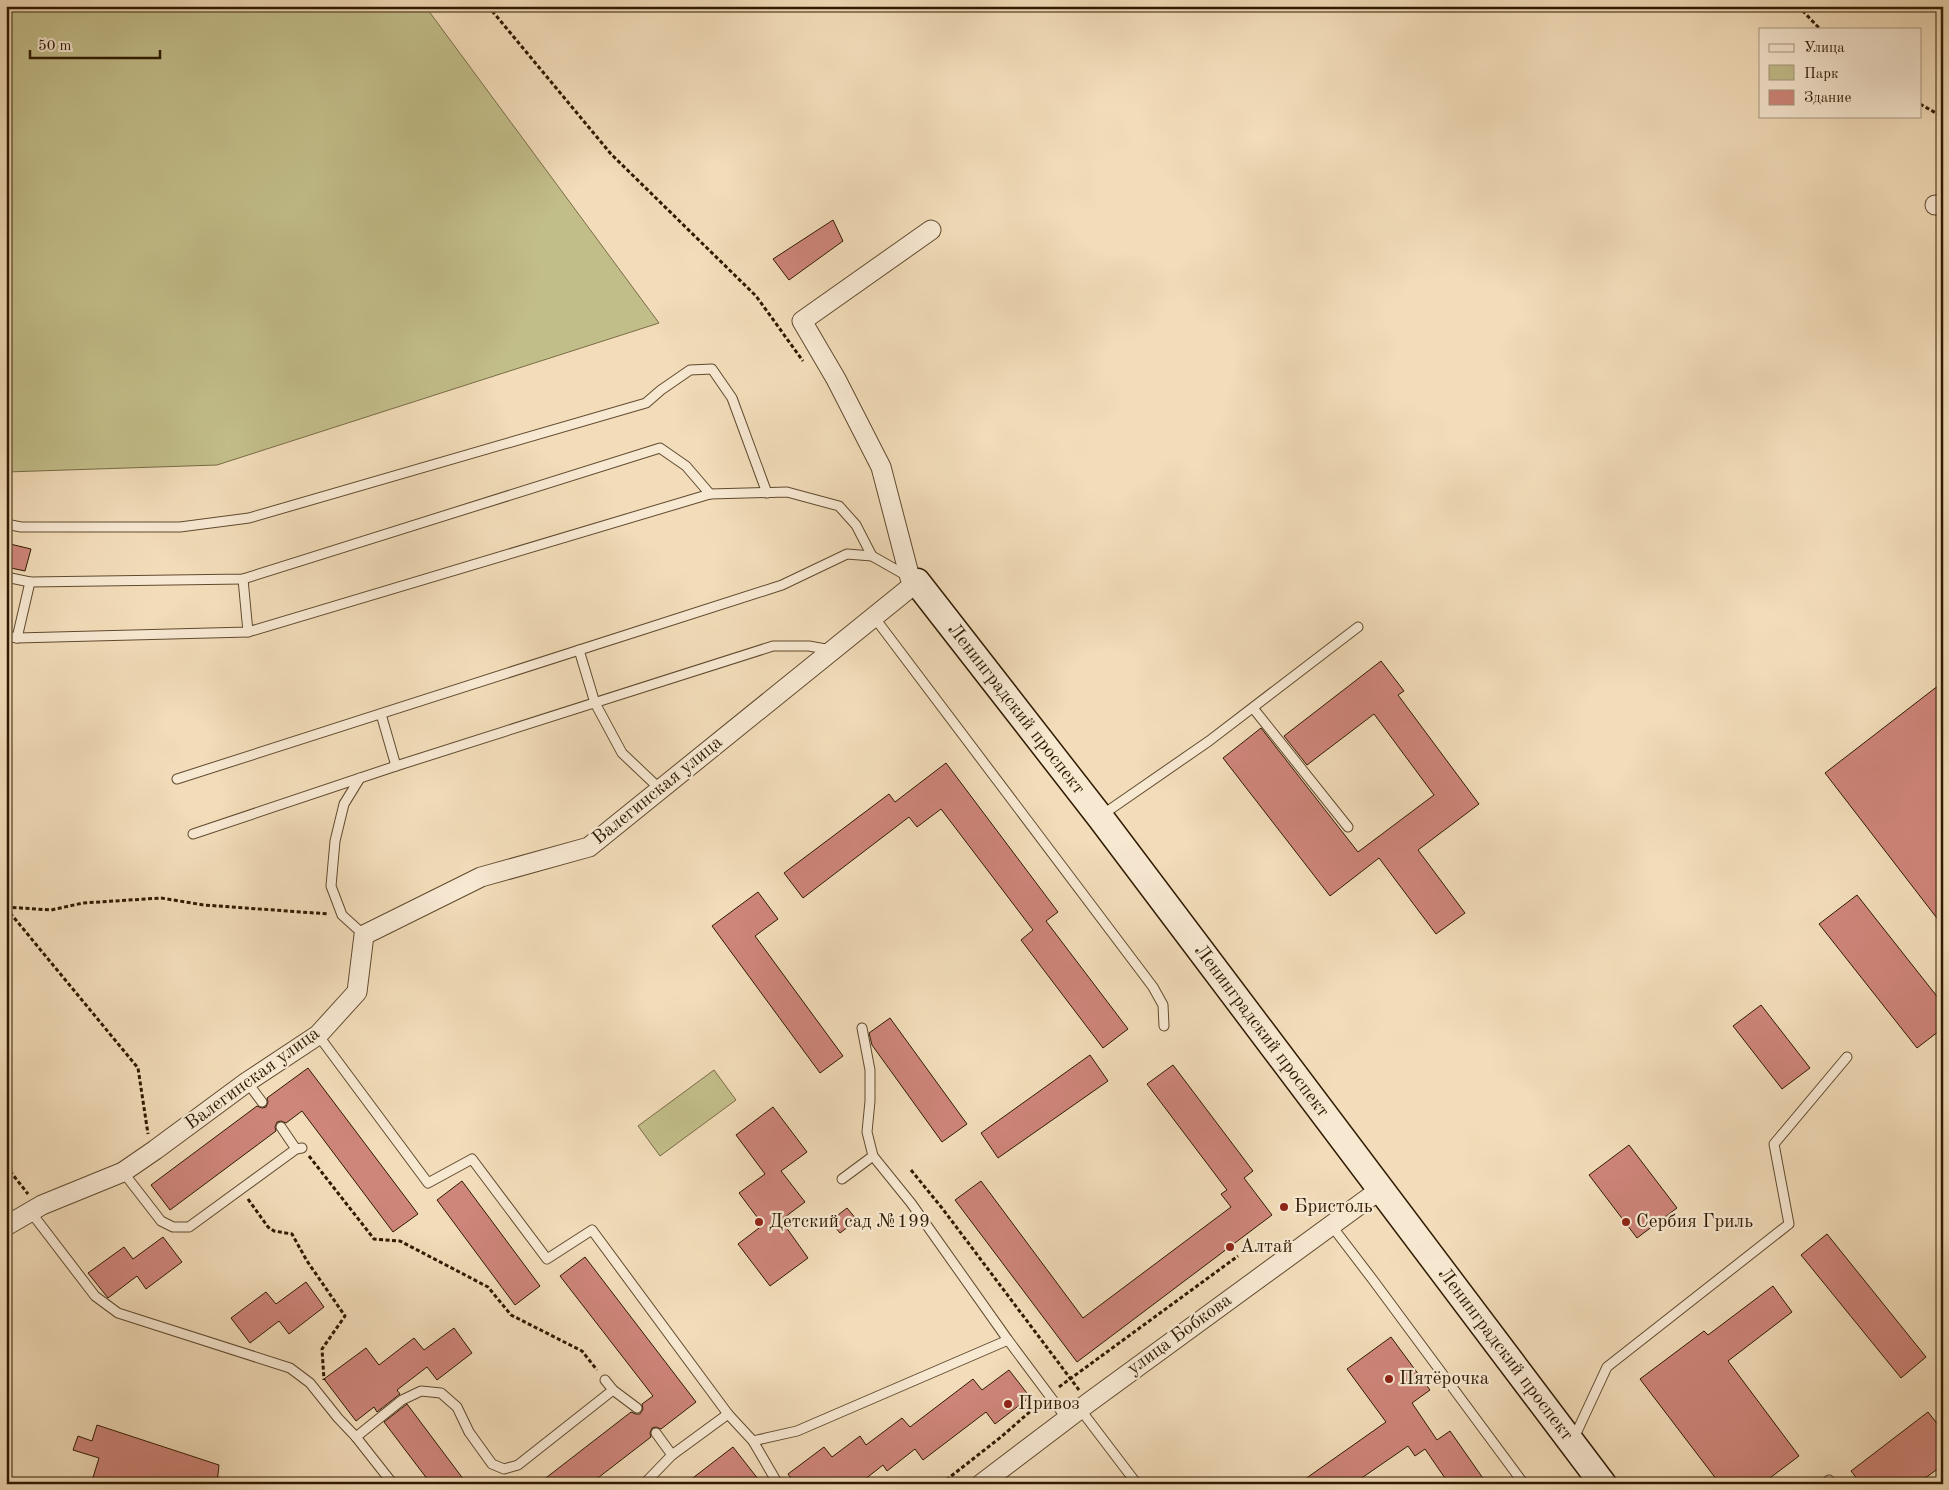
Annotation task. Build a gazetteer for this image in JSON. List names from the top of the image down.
{
  "streets": {
    "street": ["Ленинградский проспект", "Валегинская улица", "улица Бобкова"]
  },
  "crossings": [
    ["Ленинградский проспект", "Валегинская улица"],
    ["Ленинградский проспект", "улица Бобкова"]
  ],
  "places": [
    "Бристоль",
    "Детский сад №199",
    "Сербия Гриль",
    "Алтай",
    "Пятёрочка",
    "Привоз"
  ],
  "legend": ["Улица", "Парк", "Здание"],
  "scale_bar": "50 m"
}
